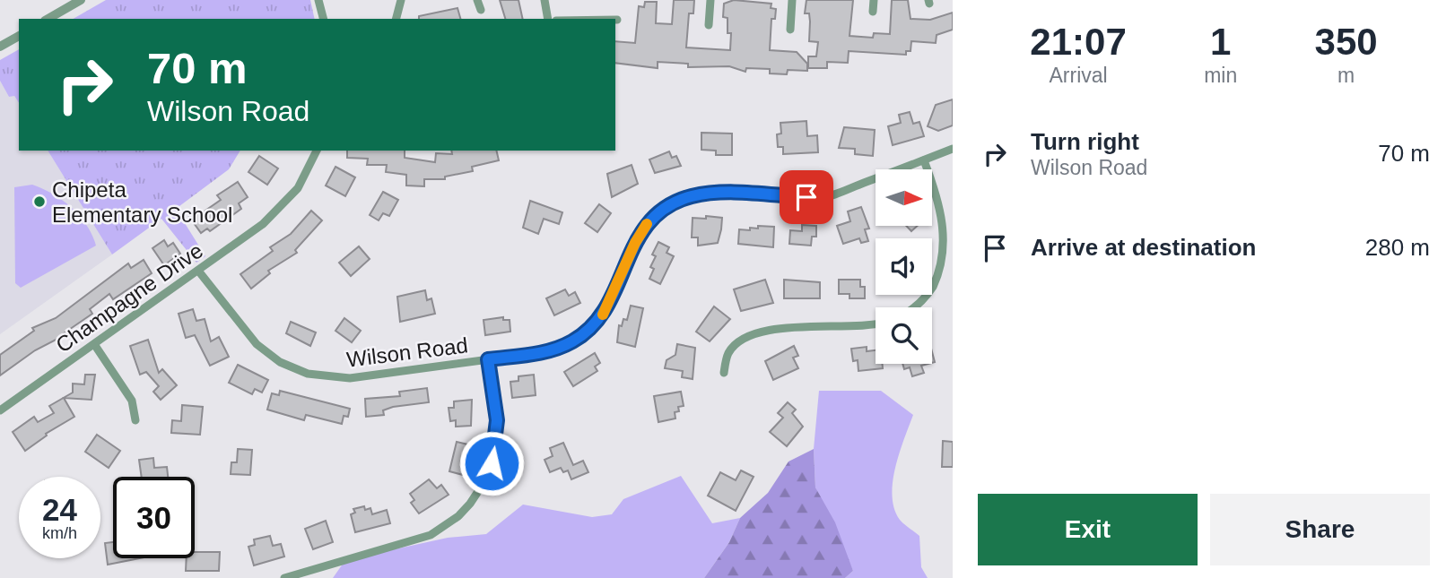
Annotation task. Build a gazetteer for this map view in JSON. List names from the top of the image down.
{
  "streets": {
    "street": ["Champagne Drive", "Wilson Road"]
  },
  "crossings": [
    ["Champagne Drive", "Wilson Road"]
  ],
  "places": ["Chipeta Elementary School"],
  "north": "right",
  "page": {
    "eta": [
      "21:07",
      "Arrival",
      "1",
      "min",
      "350",
      "m"
    ],
    "turn": ["70 m", "Wilson Road"],
    "list": [
      {
        "name": "Turn right",
        "note": "Wilson Road",
        "value": "70 m"
      },
      {
        "name": "Arrive at destination",
        "value": "280 m"
      }
    ],
    "speed": "24 km/h",
    "limit": "30",
    "buttons": ["Exit", "Share"]
  }
}
